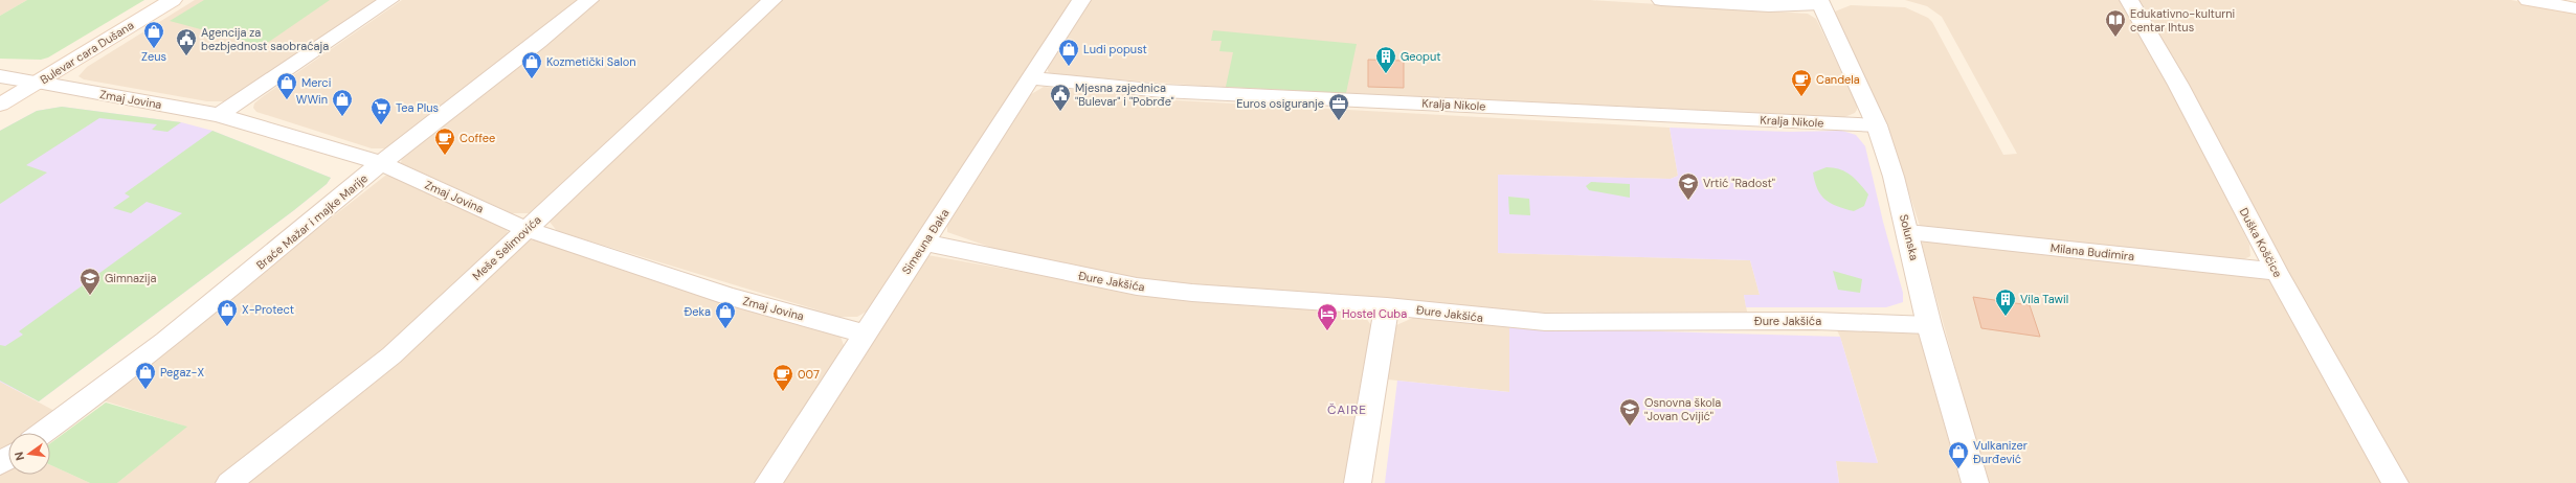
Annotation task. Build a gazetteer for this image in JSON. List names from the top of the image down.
{
  "streets": {
    "street": [
      "Bulevar cara Dušana",
      "Zmaj Jovina",
      "Kralja Nikole",
      "Braće Mažar i majke Marije",
      "Solunska",
      "Simeuna Đaka",
      "Duška Koščice",
      "Meše Selimovića",
      "Milana Budimira",
      "Đure Jakšića"
    ]
  },
  "crossings": [
    ["Bulevar cara Dušana", "Zmaj Jovina"],
    ["Zmaj Jovina", "Braće Mažar i majke Marije"],
    ["Zmaj Jovina", "Simeuna Đaka"],
    ["Zmaj Jovina", "Meše Selimovića"],
    ["Kralja Nikole", "Solunska"],
    ["Kralja Nikole", "Simeuna Đaka"],
    ["Solunska", "Milana Budimira"],
    ["Solunska", "Đure Jakšića"],
    ["Simeuna Đaka", "Đure Jakšića"],
    ["Duška Koščice", "Milana Budimira"]
  ],
  "districts": ["ČAIRE"],
  "places": {
    "library": ["Edukativno-kulturni centar Ihtus"],
    "shop": [
      "Zeus",
      "Ludi popust",
      "Kozmetički Salon",
      "Merci",
      "WWin",
      "X-Protect",
      "Đeka",
      "Pegaz-X",
      "Vulkanizer Đurđević"
    ],
    "public building": ["Agencija za bezbjednost saobraćaja", "Mjesna zajednica \"Bulevar\" i \"Pobrđe\""],
    "building": ["Geoput", "Vila Tawil"],
    "cafe": ["Candela", "Coffee", "007"],
    "office": ["Euros osiguranje"],
    "supermarket": ["Tea Plus"],
    "school or university": ["Vrtić \"Radost\"", "Gimnazija", "Osnovna škola \"Jovan Cvijić\""],
    "hotel": ["Hostel Cuba"]
  },
  "north": "left"
}
